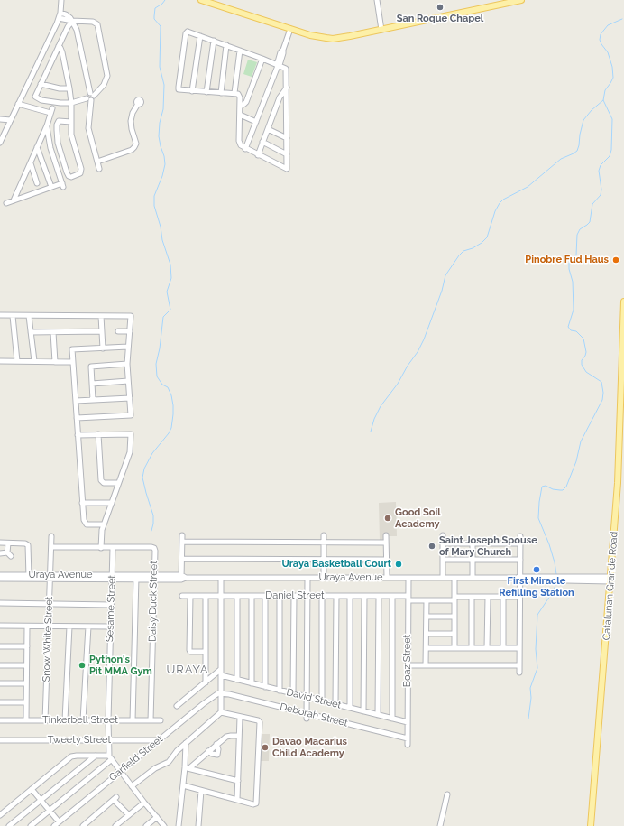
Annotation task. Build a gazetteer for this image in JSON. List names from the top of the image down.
{
  "streets": {
    "main road": ["Catalunan Grande Road"],
    "street": [
      "Uraya Avenue",
      "Daniel Street",
      "Daisy Duck Street",
      "Sesame Street",
      "Snow White Street",
      "Boaz Street",
      "David Street",
      "Deborah Street",
      "Tinkerbell Street",
      "Tweety Street",
      "Garfield Street"
    ]
  },
  "crossings": [
    ["Uraya Avenue", "Catalunan Grande Road"],
    ["Uraya Avenue", "Daisy Duck Street"],
    ["Uraya Avenue", "Sesame Street"],
    ["Uraya Avenue", "Snow White Street"],
    ["Uraya Avenue", "Boaz Street"],
    ["Daniel Street", "Boaz Street"],
    ["Daisy Duck Street", "Sesame Street"],
    ["Daisy Duck Street", "Tinkerbell Street"],
    ["Sesame Street", "Tinkerbell Street"],
    ["Sesame Street", "Tweety Street"],
    ["Snow White Street", "Tinkerbell Street"],
    ["Boaz Street", "David Street"],
    ["Boaz Street", "Deborah Street"],
    ["Deborah Street", "Garfield Street"],
    ["Tweety Street", "Garfield Street"]
  ],
  "districts": ["URAYA"],
  "places": [
    "San Roque Chapel",
    "Pinobre Fud Haus",
    "Good Soil Academy",
    "Saint Joseph Spouse of Mary Church",
    "Uraya Basketball Court",
    "First Miracle Refilling Station",
    "Python's Pit MMA Gym",
    "Davao Macarius Child Academy"
  ]
}
